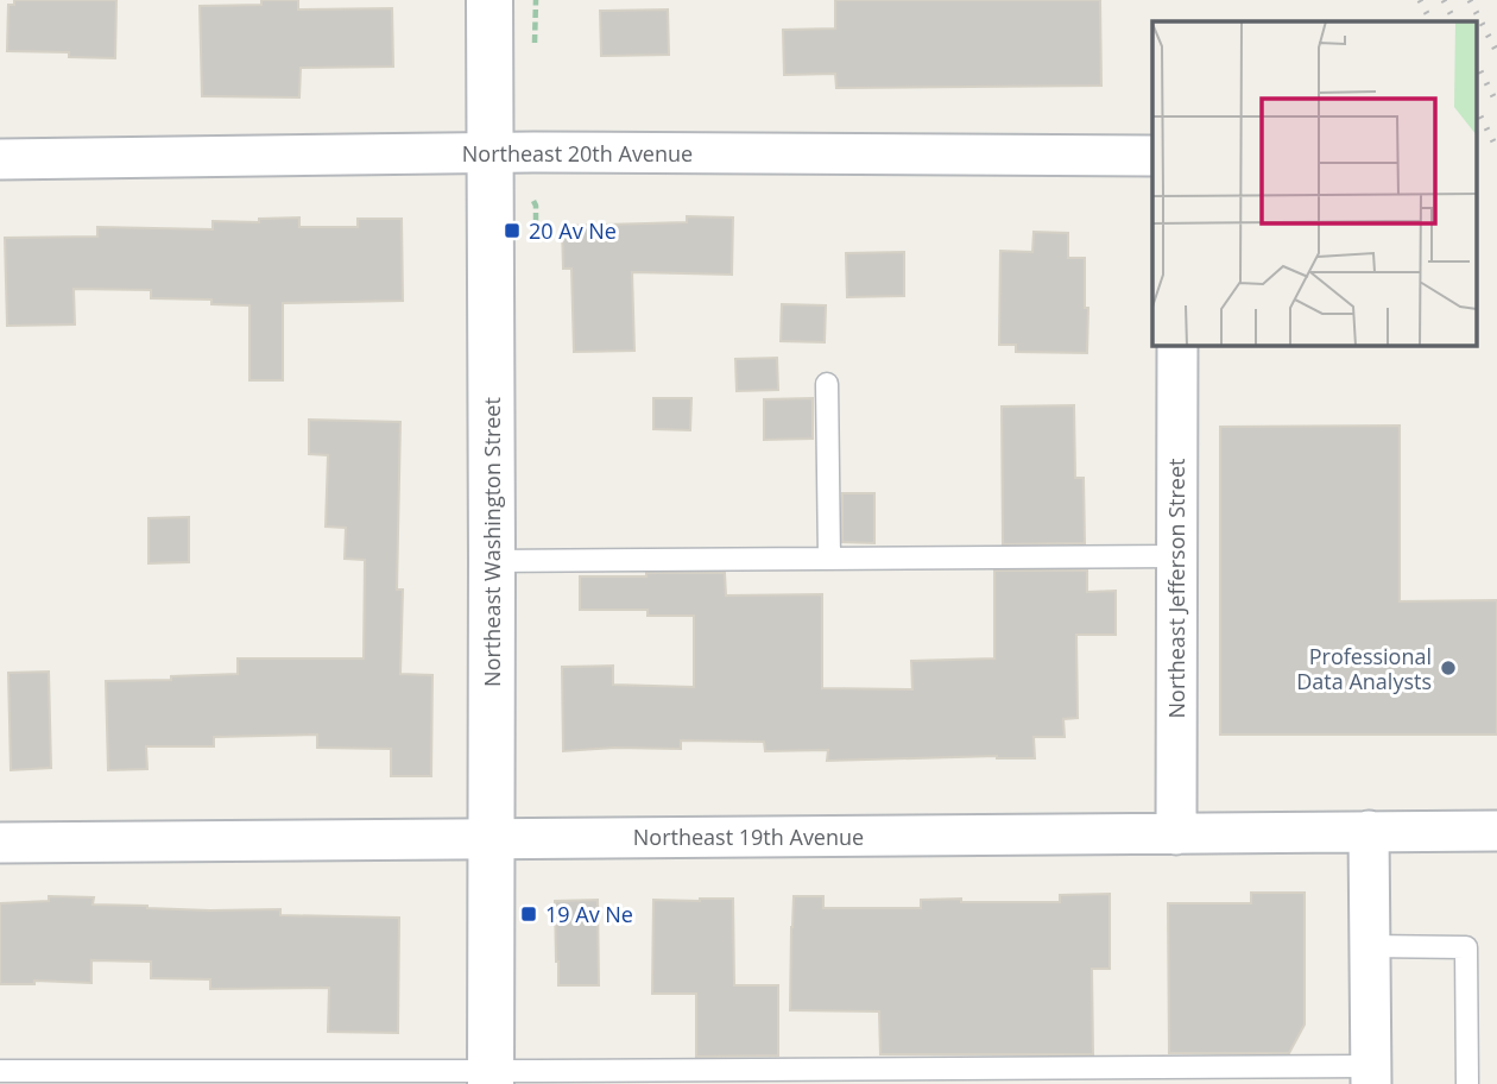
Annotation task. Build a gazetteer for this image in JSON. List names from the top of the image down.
{
  "streets": {
    "street": [
      "Northeast 20th Avenue",
      "Northeast Washington Street",
      "Northeast Jefferson Street",
      "Northeast 19th Avenue"
    ]
  },
  "crossings": [
    ["Northeast 20th Avenue", "Northeast Washington Street"],
    ["Northeast Washington Street", "Northeast 19th Avenue"],
    ["Northeast Jefferson Street", "Northeast 19th Avenue"]
  ],
  "places": {
    "transit": ["20 Av Ne", "19 Av Ne"],
    "other": ["Professional Data Analysts"]
  }
}
